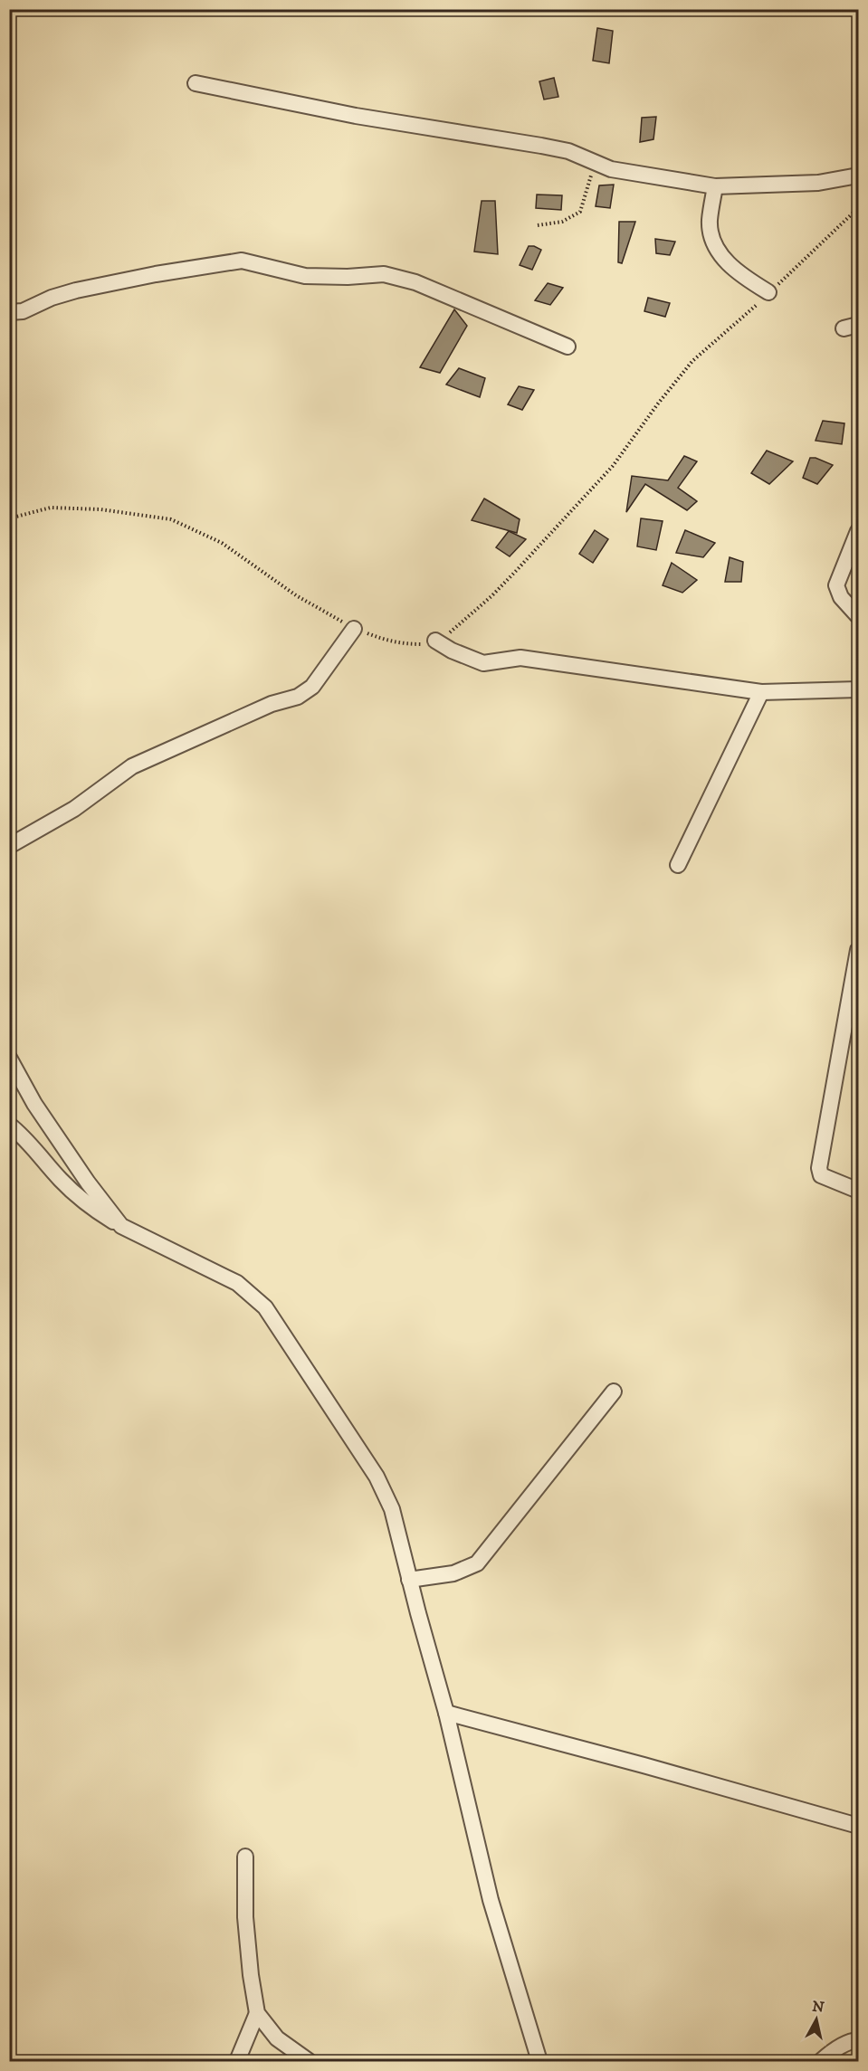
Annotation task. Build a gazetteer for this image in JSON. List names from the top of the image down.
{
  "north": "top"
}
